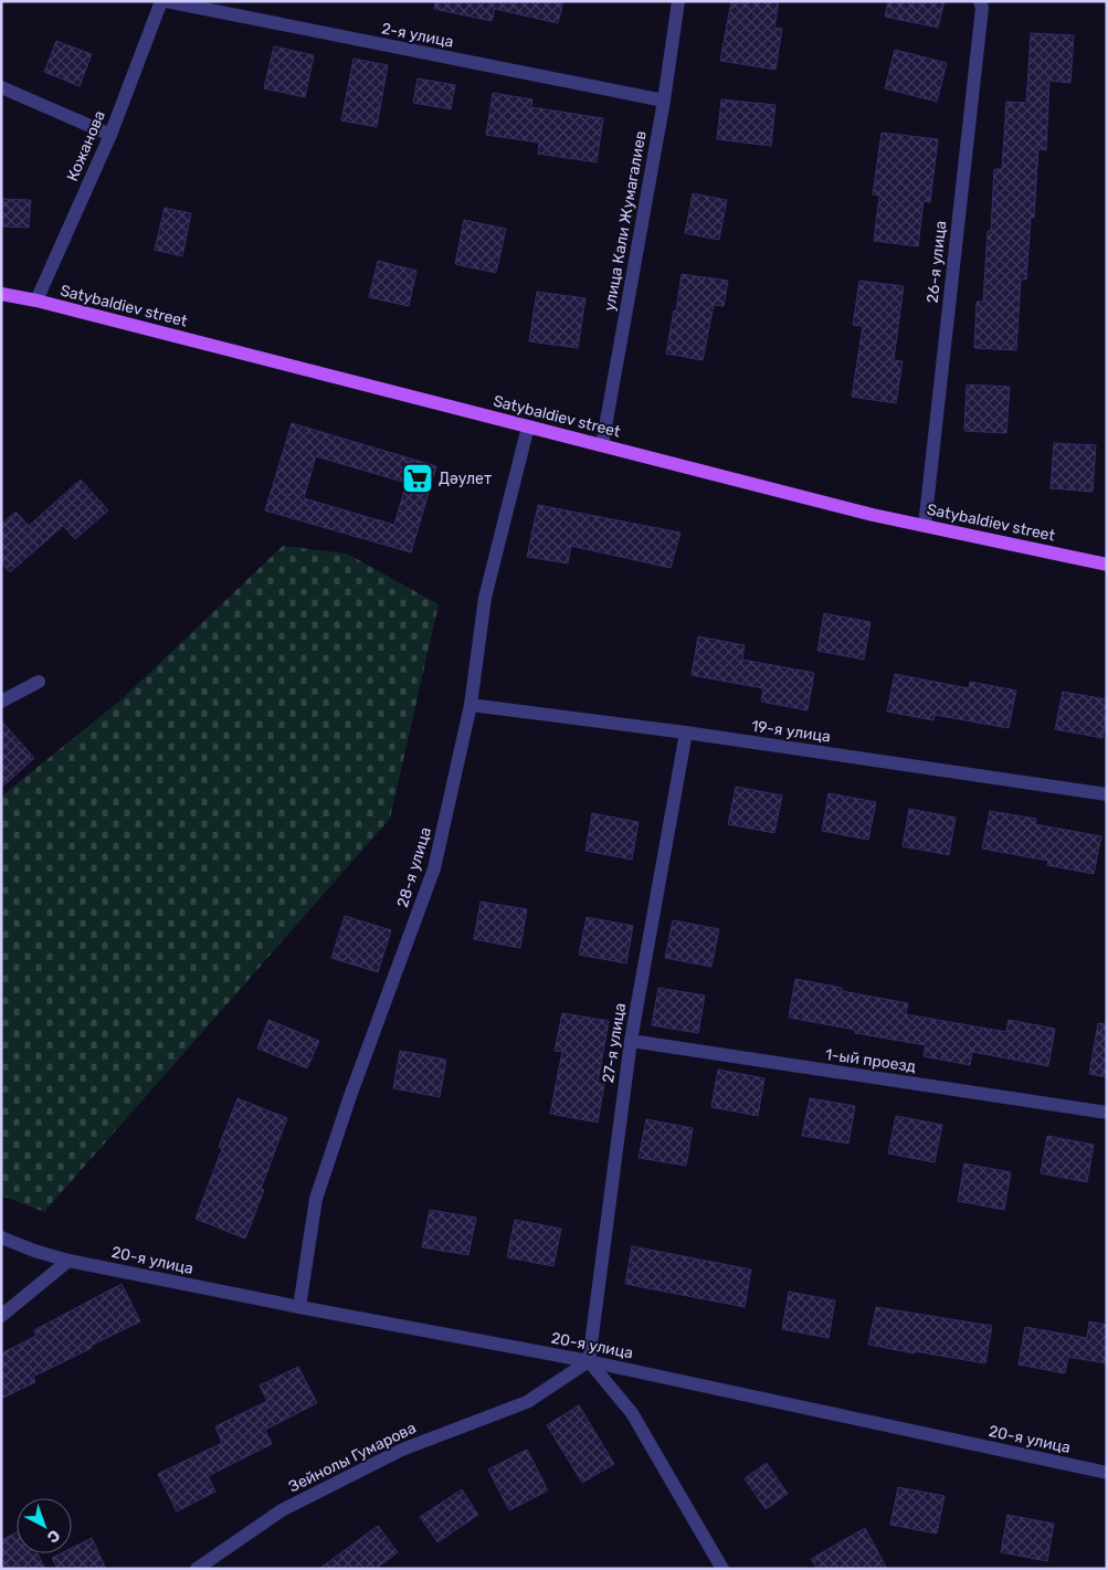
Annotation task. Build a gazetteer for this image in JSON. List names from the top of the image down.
{
  "streets": {
    "main road": ["Satybaldiev street"],
    "street": [
      "2-я улица",
      "Кожанова",
      "улица Кали Жумагалиев",
      "26-я улица",
      "19-я улица",
      "28-я улица",
      "27-я улица",
      "1-ый проезд",
      "20-я улица",
      "Зейнолы Гумарова"
    ]
  },
  "crossings": [
    ["2-я улица", "Кожанова"],
    ["2-я улица", "улица Кали Жумагалиев"],
    ["Кожанова", "Satybaldiev street"],
    ["улица Кали Жумагалиев", "Satybaldiev street"],
    ["26-я улица", "Satybaldiev street"],
    ["Satybaldiev street", "28-я улица"],
    ["19-я улица", "28-я улица"],
    ["19-я улица", "27-я улица"],
    ["28-я улица", "20-я улица"],
    ["27-я улица", "1-ый проезд"],
    ["27-я улица", "20-я улица"],
    ["27-я улица", "Зейнолы Гумарова"],
    ["20-я улица", "Зейнолы Гумарова"]
  ],
  "places": {
    "supermarket": ["Дәулет"]
  },
  "north": "bottom right"
}
